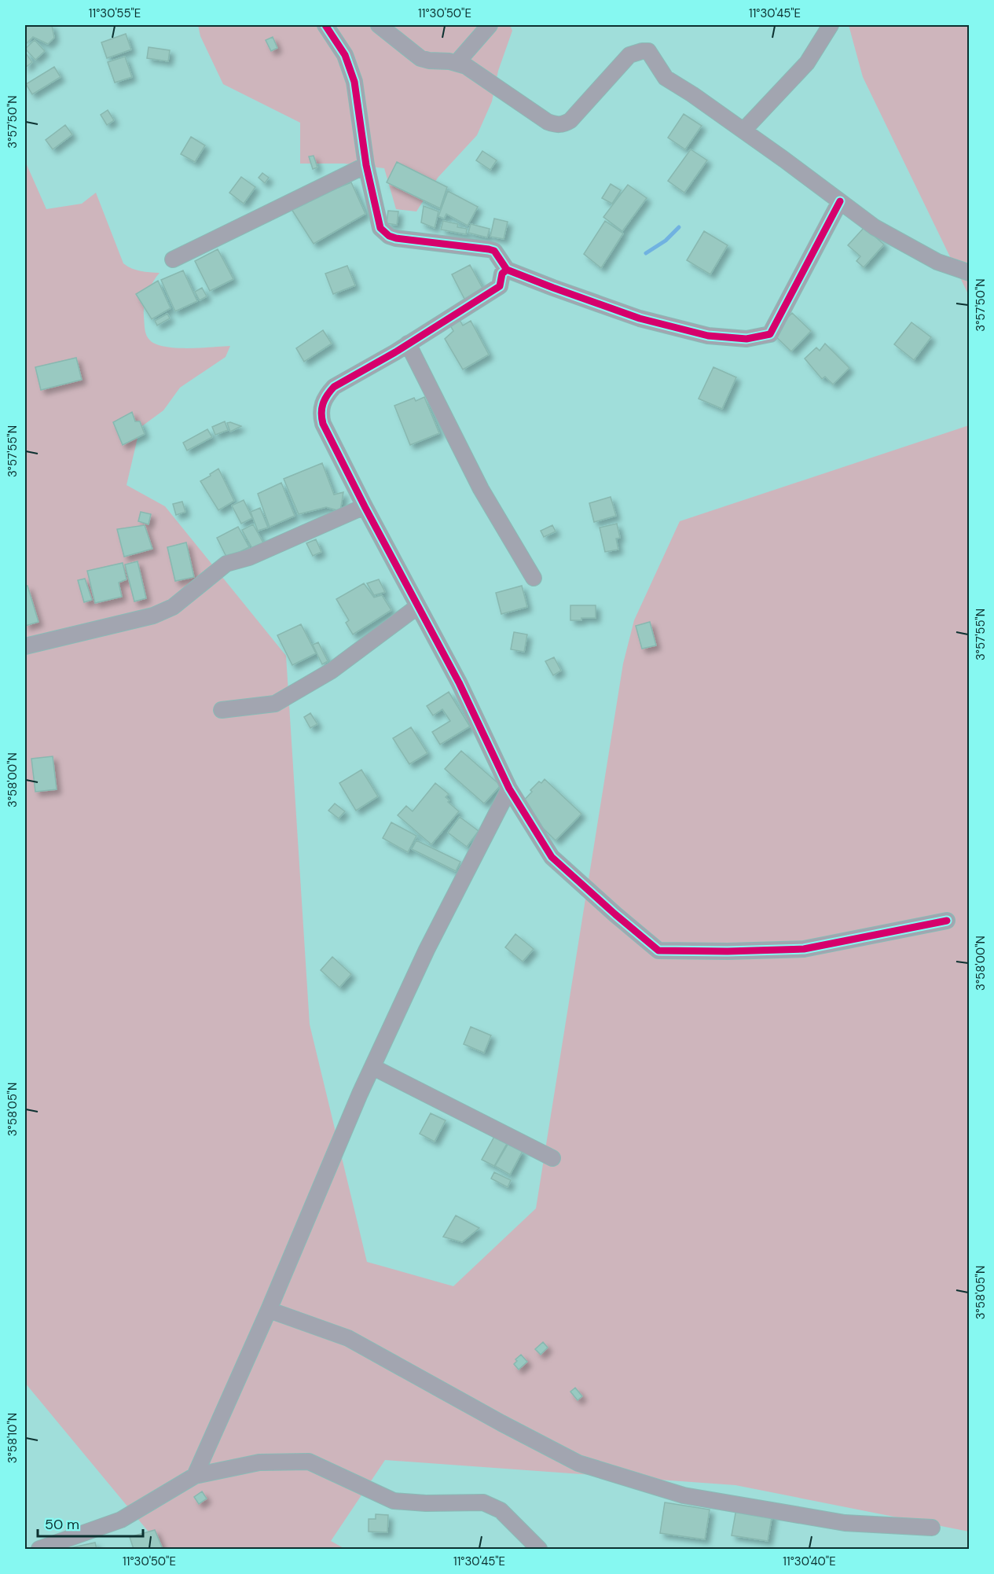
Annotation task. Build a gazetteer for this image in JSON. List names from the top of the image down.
{
  "scale_bar": "50 m",
  "coordinates": [
    "11°30'55\"E",
    "11°30'50\"E",
    "11°30'45\"E",
    "3°57'50\"N",
    "3°57'55\"N",
    "3°58'00\"N",
    "3°58'05\"N",
    "3°58'10\"N",
    "11°30'40\"E"
  ]
}
